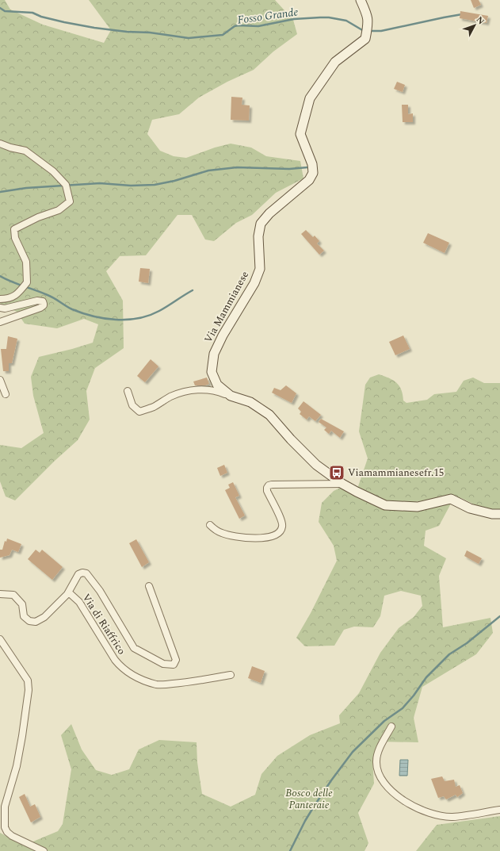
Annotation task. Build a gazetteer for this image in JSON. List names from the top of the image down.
{
  "streets": {
    "main road": ["Via Mammianese"],
    "street": ["Via di Riaffrico"]
  },
  "water": ["Fosso Grande"],
  "parks": ["Bosco delle Panteraie"],
  "places": {
    "bus stop": ["Viamammianesefr.15"]
  },
  "north": "top right"
}
